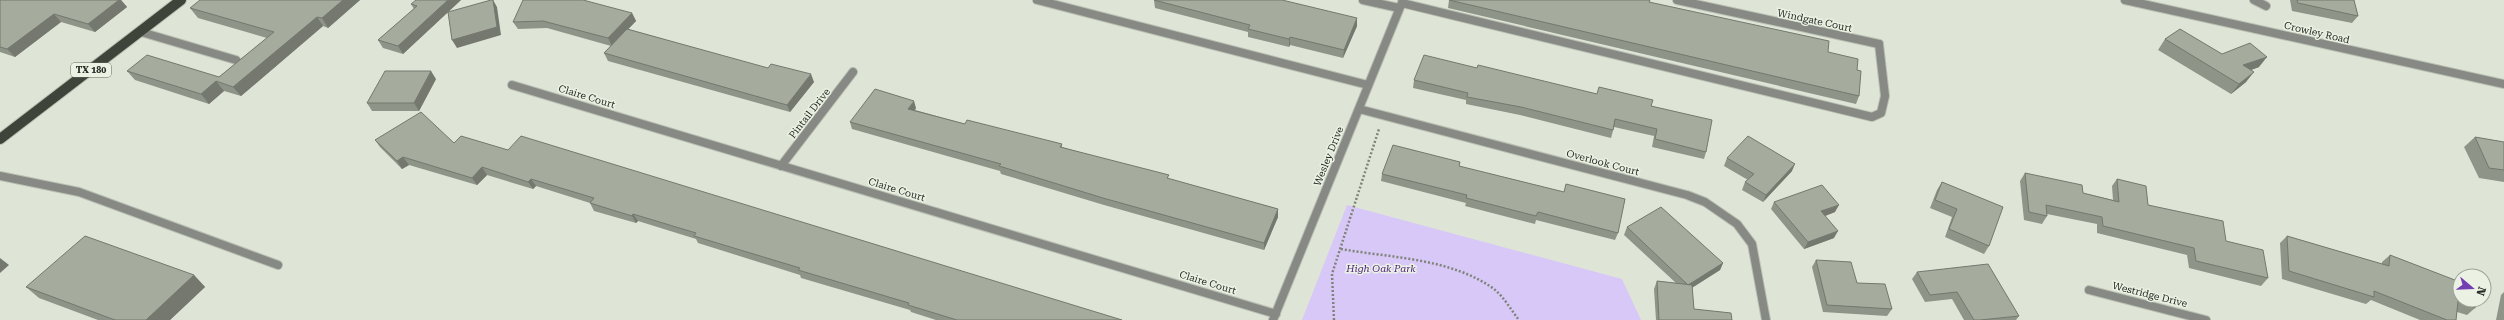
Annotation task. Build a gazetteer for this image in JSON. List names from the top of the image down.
{
  "streets": {
    "main road": ["TX 180"],
    "street": [
      "Windgate Court",
      "Crowley Road",
      "Claire Court",
      "Pintail Drive",
      "Wesley Drive",
      "Overlook Court",
      "Westridge Drive"
    ]
  },
  "crossings": [
    ["Windgate Court", "Wesley Drive"],
    ["Claire Court", "Pintail Drive"],
    ["Claire Court", "Wesley Drive"],
    ["Wesley Drive", "Overlook Court"]
  ],
  "parks": ["High Oak Park"],
  "north": "right"
}
